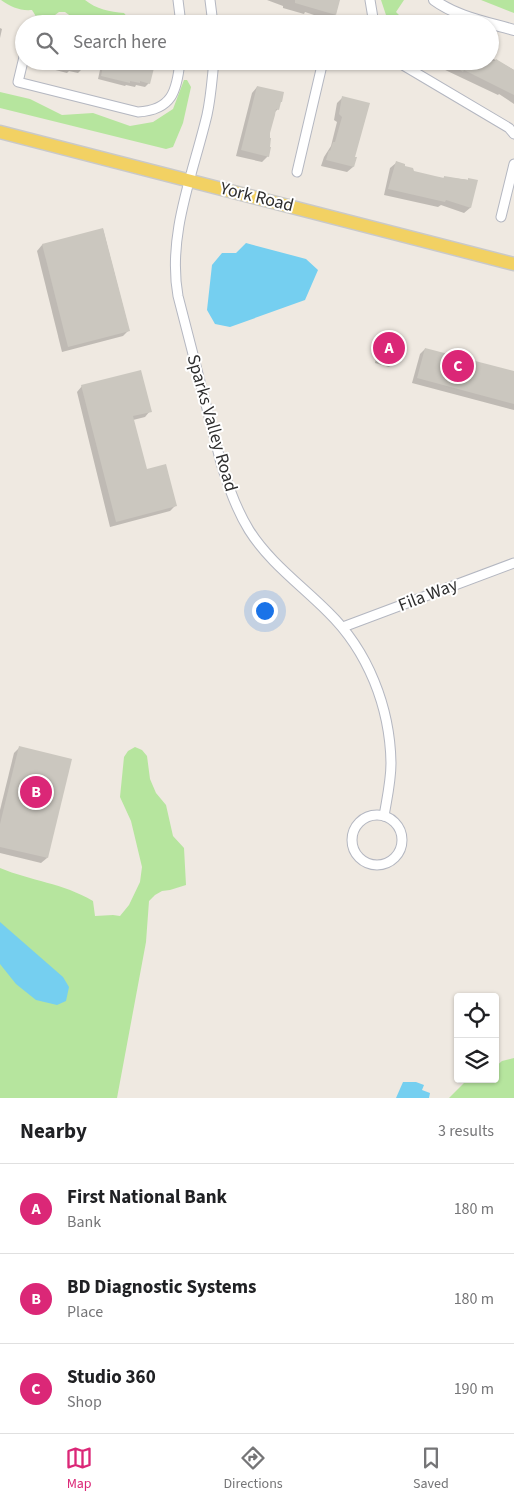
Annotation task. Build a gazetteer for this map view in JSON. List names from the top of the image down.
{
  "streets": {
    "main road": ["York Road"],
    "street": ["Sparks Valley Road", "Fila Way"]
  },
  "crossings": [
    ["York Road", "Sparks Valley Road"],
    ["Sparks Valley Road", "Fila Way"]
  ],
  "page": {
    "search": "Search here",
    "pins": ["A", "C", "B"],
    "heading": ["Nearby", "3 results"],
    "list": [
      {
        "mark": "A",
        "name": "First National Bank",
        "note": "Bank",
        "value": "180 m"
      },
      {
        "mark": "B",
        "name": "BD Diagnostic Systems",
        "note": "Place",
        "value": "180 m"
      },
      {
        "mark": "C",
        "name": "Studio 360",
        "note": "Shop",
        "value": "190 m"
      }
    ],
    "nav": ["Map", "Directions", "Saved"]
  }
}
